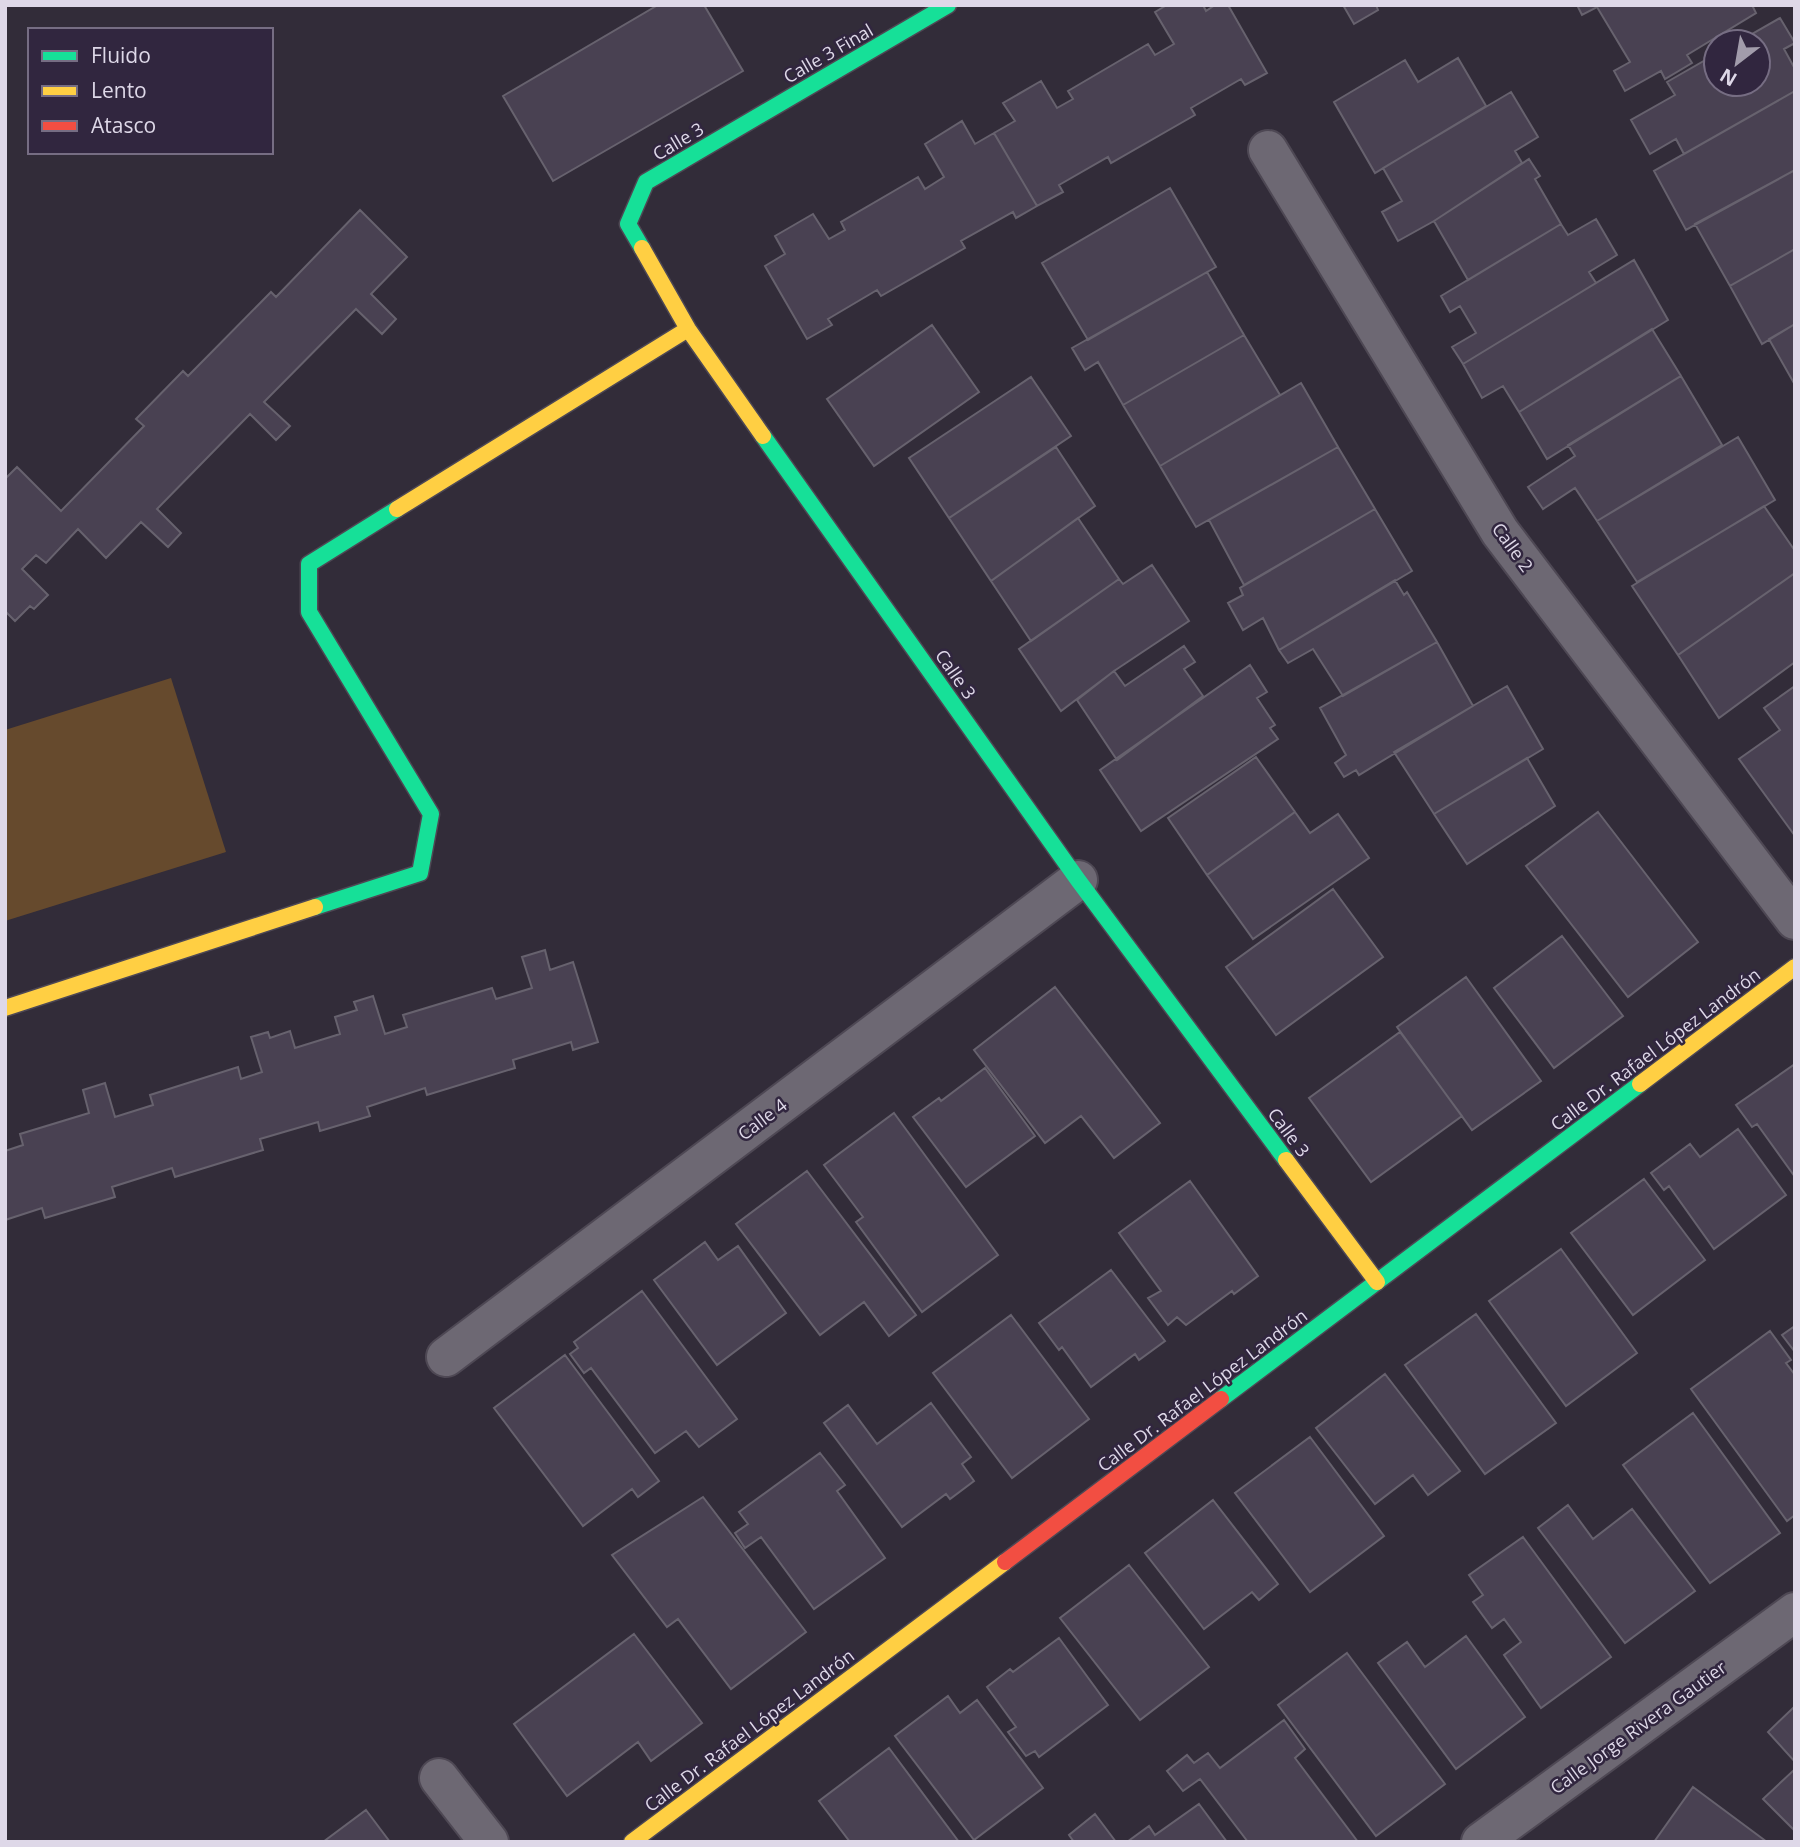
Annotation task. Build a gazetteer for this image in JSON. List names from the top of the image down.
{
  "streets": {
    "street": [
      "Calle 3 Final",
      "Calle 3",
      "Calle 2",
      "Calle Dr. Rafael López Landrón",
      "Calle 4",
      "Calle Jorge Rivera Gautier"
    ]
  },
  "crossings": [
    ["Calle 3 Final", "Calle 3"],
    ["Calle 3", "Calle Dr. Rafael López Landrón"],
    ["Calle 3", "Calle 4"]
  ],
  "legend": ["Fluido", "Lento", "Atasco"],
  "north": "bottom left"
}
